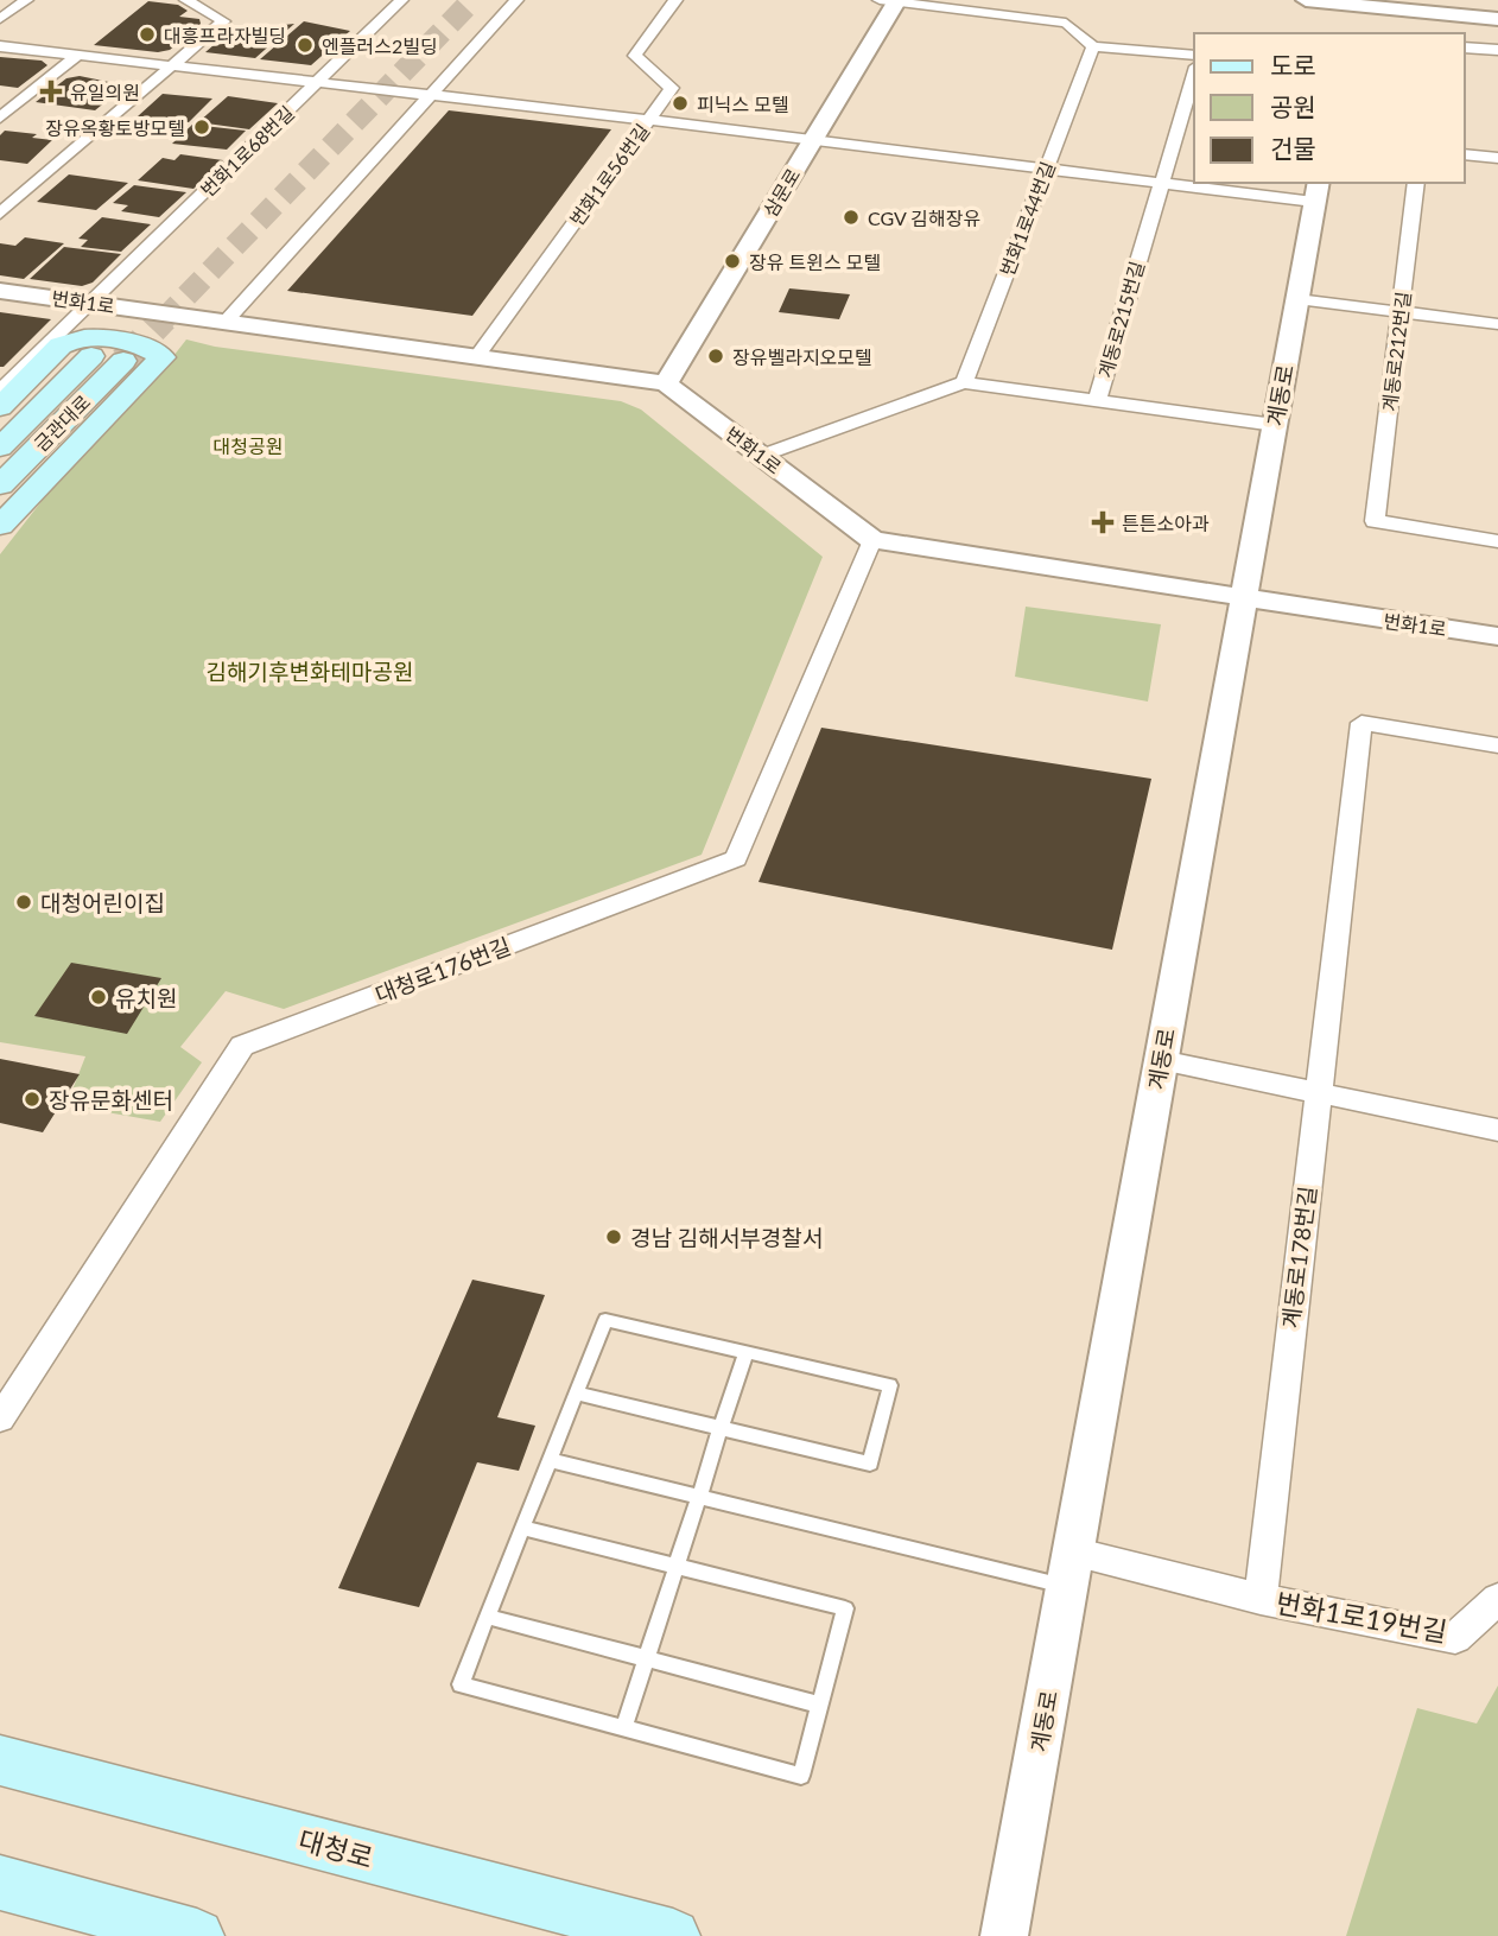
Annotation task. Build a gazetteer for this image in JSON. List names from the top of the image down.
{
  "streets": {
    "main road": ["금관대로", "대청로"],
    "street": [
      "번화1로68번길",
      "번화1로56번길",
      "삼문로",
      "번화1로44번길",
      "번화1로",
      "계동로215번길",
      "계동로212번길",
      "계동로",
      "대청로176번길",
      "계동로178번길",
      "번화1로19번길"
    ]
  },
  "crossings": [
    ["번화1로68번길", "번화1로"],
    ["번화1로56번길", "번화1로"],
    ["삼문로", "번화1로"],
    ["번화1로", "계동로"],
    ["번화1로", "대청로176번길"],
    ["계동로215번길", "계동로"],
    ["계동로178번길", "번화1로19번길"]
  ],
  "parks": ["대청공원", "김해기후변화테마공원"],
  "places": {
    "other": [
      "대흥프라자빌딩",
      "엔플러스2빌딩",
      "피닉스 모텔",
      "장유옥황토방모텔",
      "CGV 김해장유",
      "장유 트윈스 모텔",
      "장유벨라지오모텔",
      "대청어린이집",
      "유치원",
      "장유문화센터",
      "경남 김해서부경찰서"
    ],
    "health": ["유일의원", "튼튼소아과"]
  },
  "legend": ["도로", "공원", "건물"]
}
